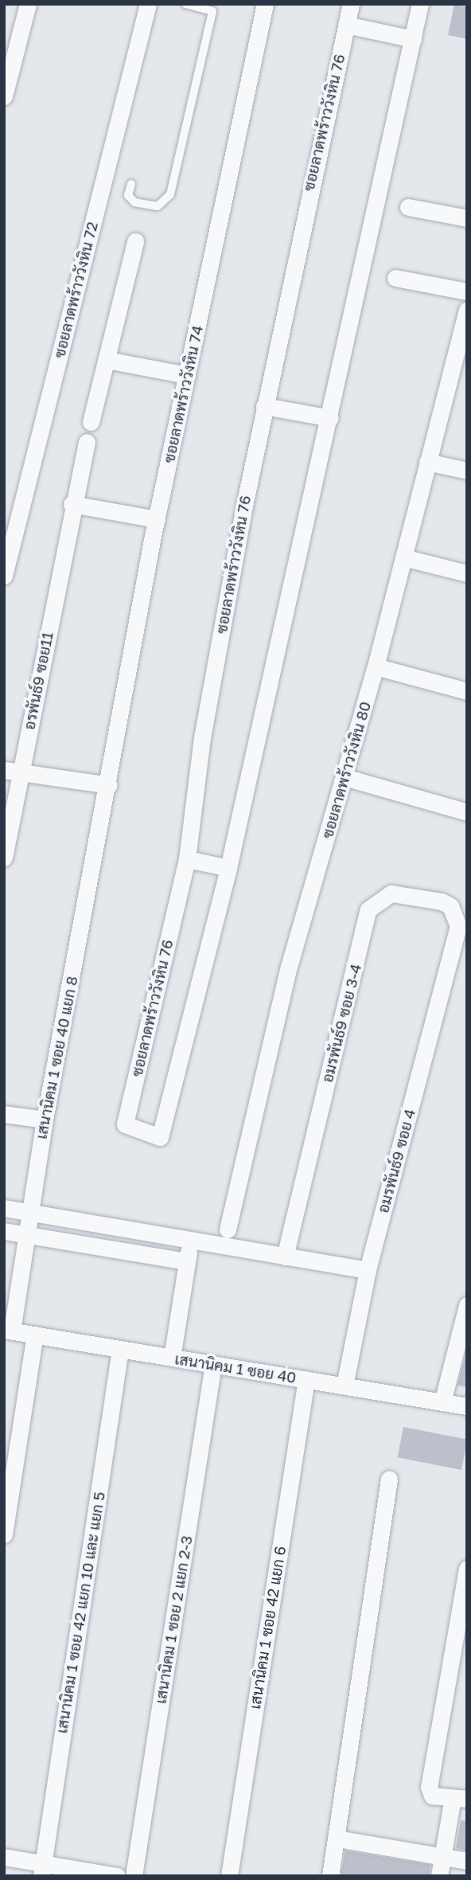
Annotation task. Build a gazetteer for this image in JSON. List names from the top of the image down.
{
  "streets": {
    "street": [
      "ซอยลาดพร้าววังหิน 76",
      "ซอยลาดพร้าววังหิน 72",
      "ซอยลาดพร้าววังหิน 74",
      "อรพันธ์9 ซอย11",
      "ซอยลาดพร้าววังหิน 80",
      "อมรพันธ์9 ซอย 3-4",
      "เสนานิคม 1 ซอย 40 แยก 8",
      "อมรพันธ์9 ซอย 4",
      "เสนานิคม 1 ซอย 40",
      "เสนานิคม 1 ซอย 42 แยก 10 และ แยก 5",
      "เสนานิคม 1 ซอย 2 แยก 2-3",
      "เสนานิคม 1 ซอย 42 แยก 6"
    ]
  },
  "crossings": [
    ["ซอยลาดพร้าววังหิน 74", "เสนานิคม 1 ซอย 40 แยก 8"],
    ["อมรพันธ์9 ซอย 3-4", "อมรพันธ์9 ซอย 4"],
    ["เสนานิคม 1 ซอย 40 แยก 8", "เสนานิคม 1 ซอย 40"],
    ["อมรพันธ์9 ซอย 4", "เสนานิคม 1 ซอย 40"],
    ["เสนานิคม 1 ซอย 40", "เสนานิคม 1 ซอย 42 แยก 10 และ แยก 5"],
    ["เสนานิคม 1 ซอย 40", "เสนานิคม 1 ซอย 2 แยก 2-3"],
    ["เสนานิคม 1 ซอย 40", "เสนานิคม 1 ซอย 42 แยก 6"]
  ]
}
